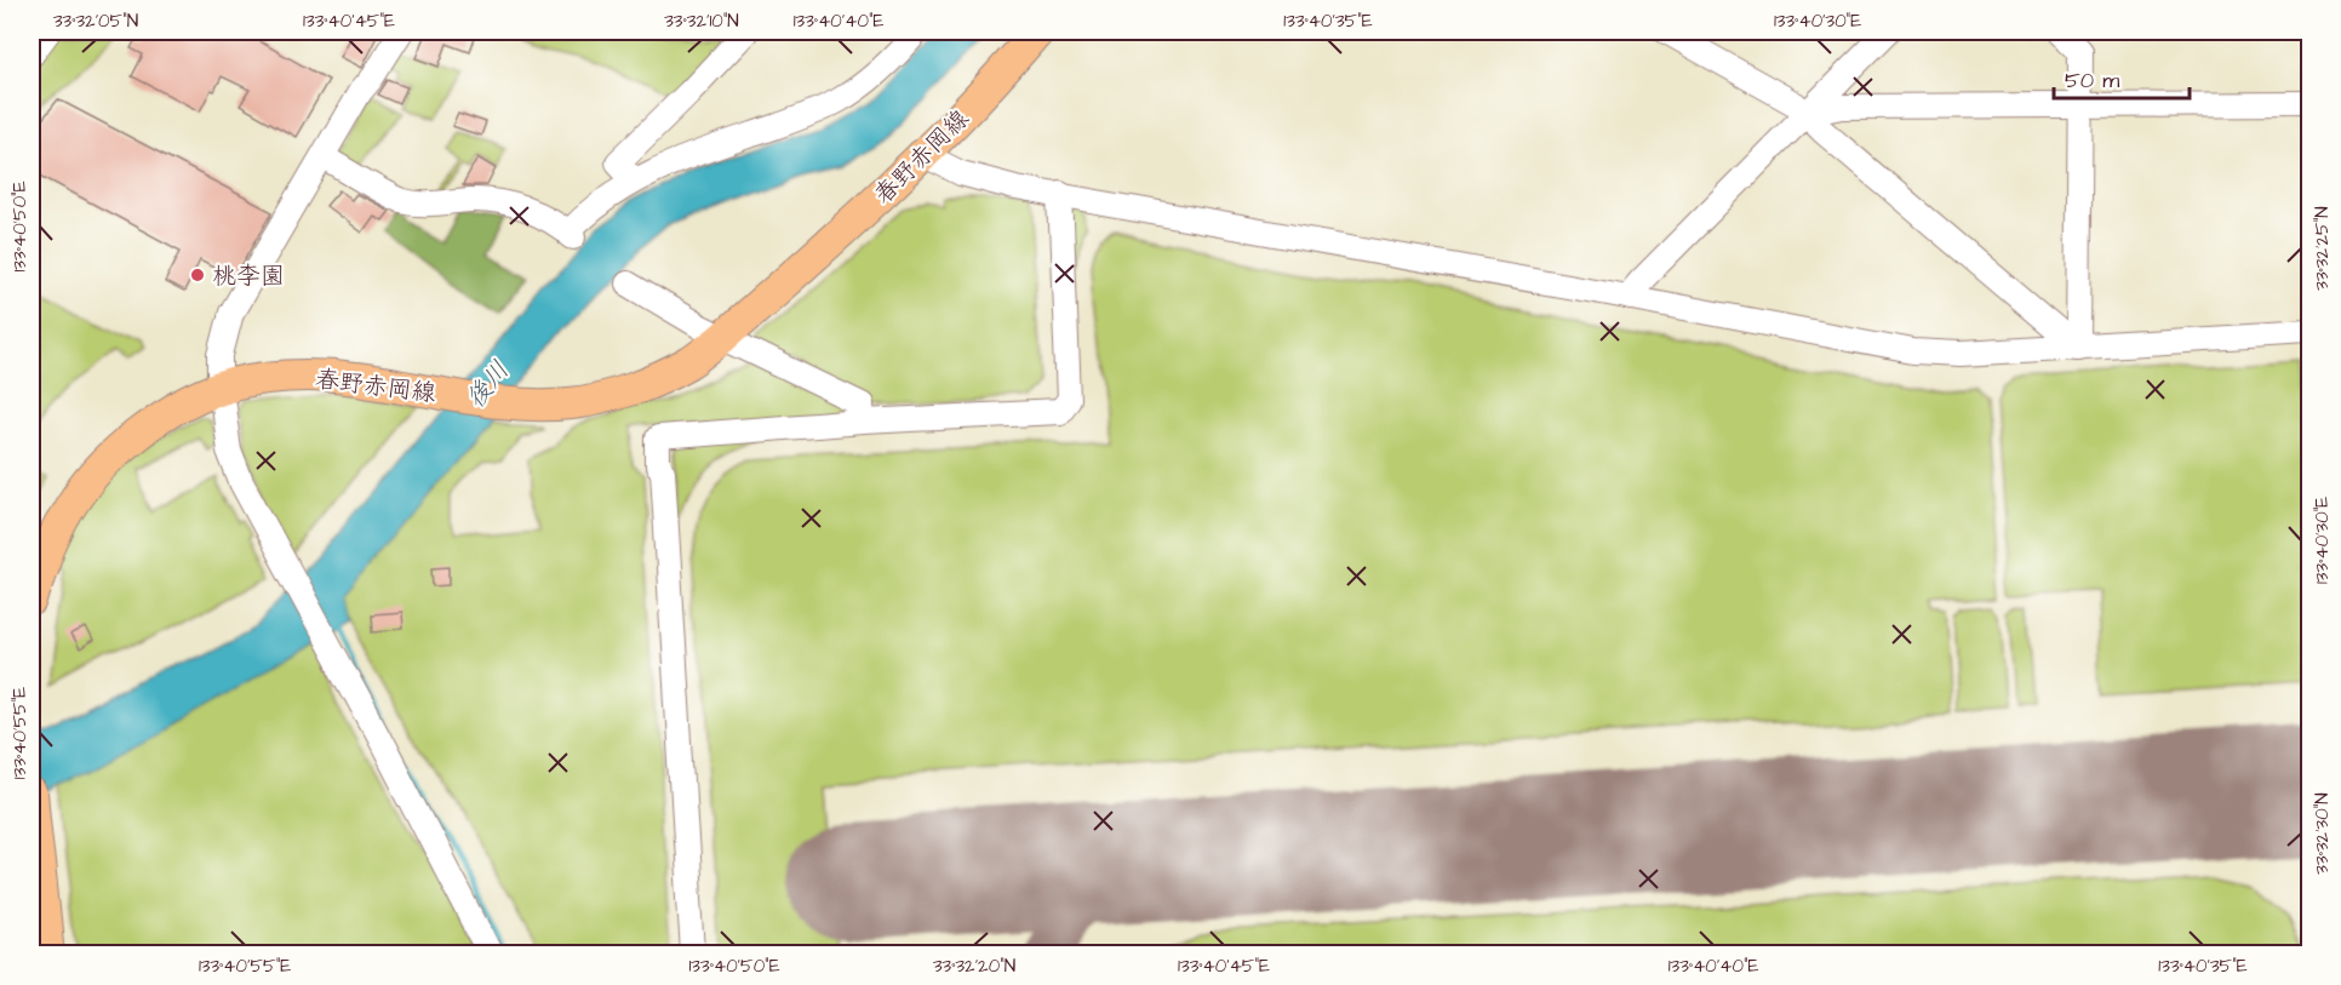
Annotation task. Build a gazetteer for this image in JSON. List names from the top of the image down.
{
  "streets": {
    "main road": ["春野赤岡線"]
  },
  "water": ["後川"],
  "places": ["桃李園"],
  "scale_bar": "50 m",
  "coordinates": [
    "33°32'05\"N",
    "133°40'45\"E",
    "33°32'10\"N",
    "133°40'40\"E",
    "133°40'35\"E",
    "133°40'30\"E",
    "133°40'50\"E",
    "33°32'25\"N",
    "133°40'55\"E",
    "33°32'30\"N",
    "33°32'20\"N"
  ]
}
